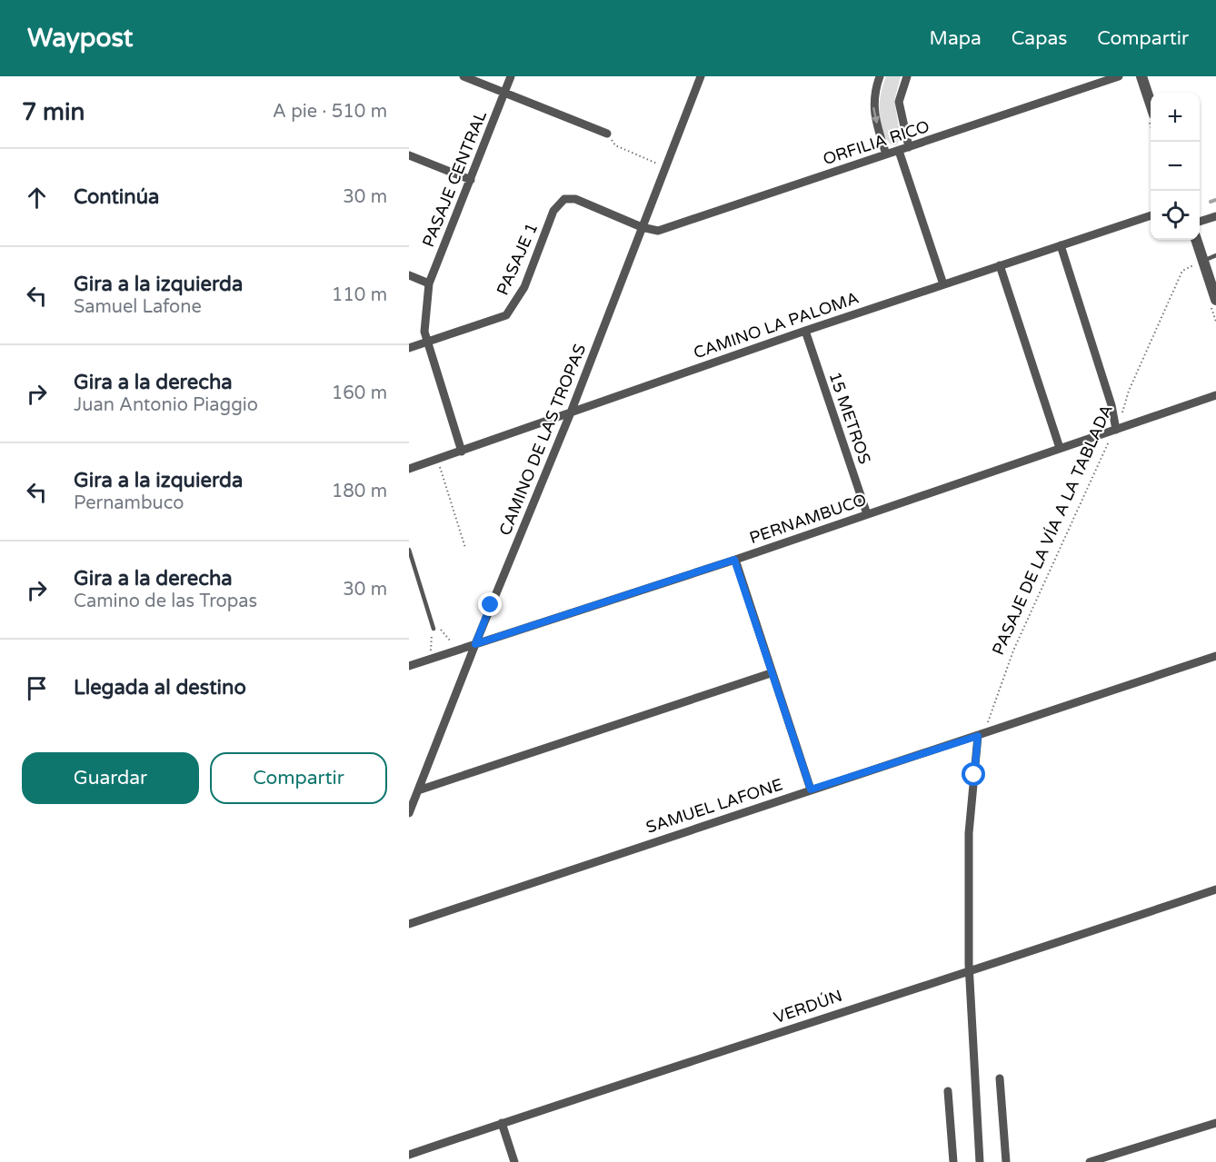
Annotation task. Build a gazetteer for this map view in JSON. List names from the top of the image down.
{
  "streets": {
    "street": [
      "ORFILIA RICO",
      "PASAJE CENTRAL",
      "PASAJE 1",
      "CAMINO LA PALOMA",
      "15 METROS",
      "CAMINO DE LAS TROPAS",
      "PERNAMBUCO",
      "SAMUEL LAFONE",
      "VERDÚN"
    ],
    "path": ["PASAJE DE LA VÍA A LA TABLADA"]
  },
  "crossings": [
    ["ORFILIA RICO", "PASAJE 1"],
    ["ORFILIA RICO", "CAMINO DE LAS TROPAS"],
    ["PASAJE CENTRAL", "PASAJE 1"],
    ["PASAJE CENTRAL", "CAMINO LA PALOMA"],
    ["PASAJE 1", "CAMINO DE LAS TROPAS"],
    ["CAMINO LA PALOMA", "15 METROS"],
    ["CAMINO LA PALOMA", "CAMINO DE LAS TROPAS"],
    ["15 METROS", "PERNAMBUCO"],
    ["CAMINO DE LAS TROPAS", "PERNAMBUCO"],
    ["PERNAMBUCO", "PASAJE DE LA VÍA A LA TABLADA"],
    ["PASAJE DE LA VÍA A LA TABLADA", "SAMUEL LAFONE"]
  ],
  "page": {
    "header": "Waypost",
    "nav": ["Mapa", "Capas", "Compartir"],
    "heading": ["7 min", "A pie · 510 m"],
    "map_buttons": ["+", "−"],
    "list": [
      ["Continúa", "30 m"],
      ["Gira a la izquierda", "Samuel Lafone", "110 m"],
      ["Gira a la derecha", "Juan Antonio Piaggio", "160 m"],
      ["Gira a la izquierda", "Pernambuco", "180 m"],
      ["Gira a la derecha", "Camino de las Tropas", "30 m"],
      "Llegada al destino"
    ],
    "buttons": ["Guardar", "Compartir"]
  }
}
